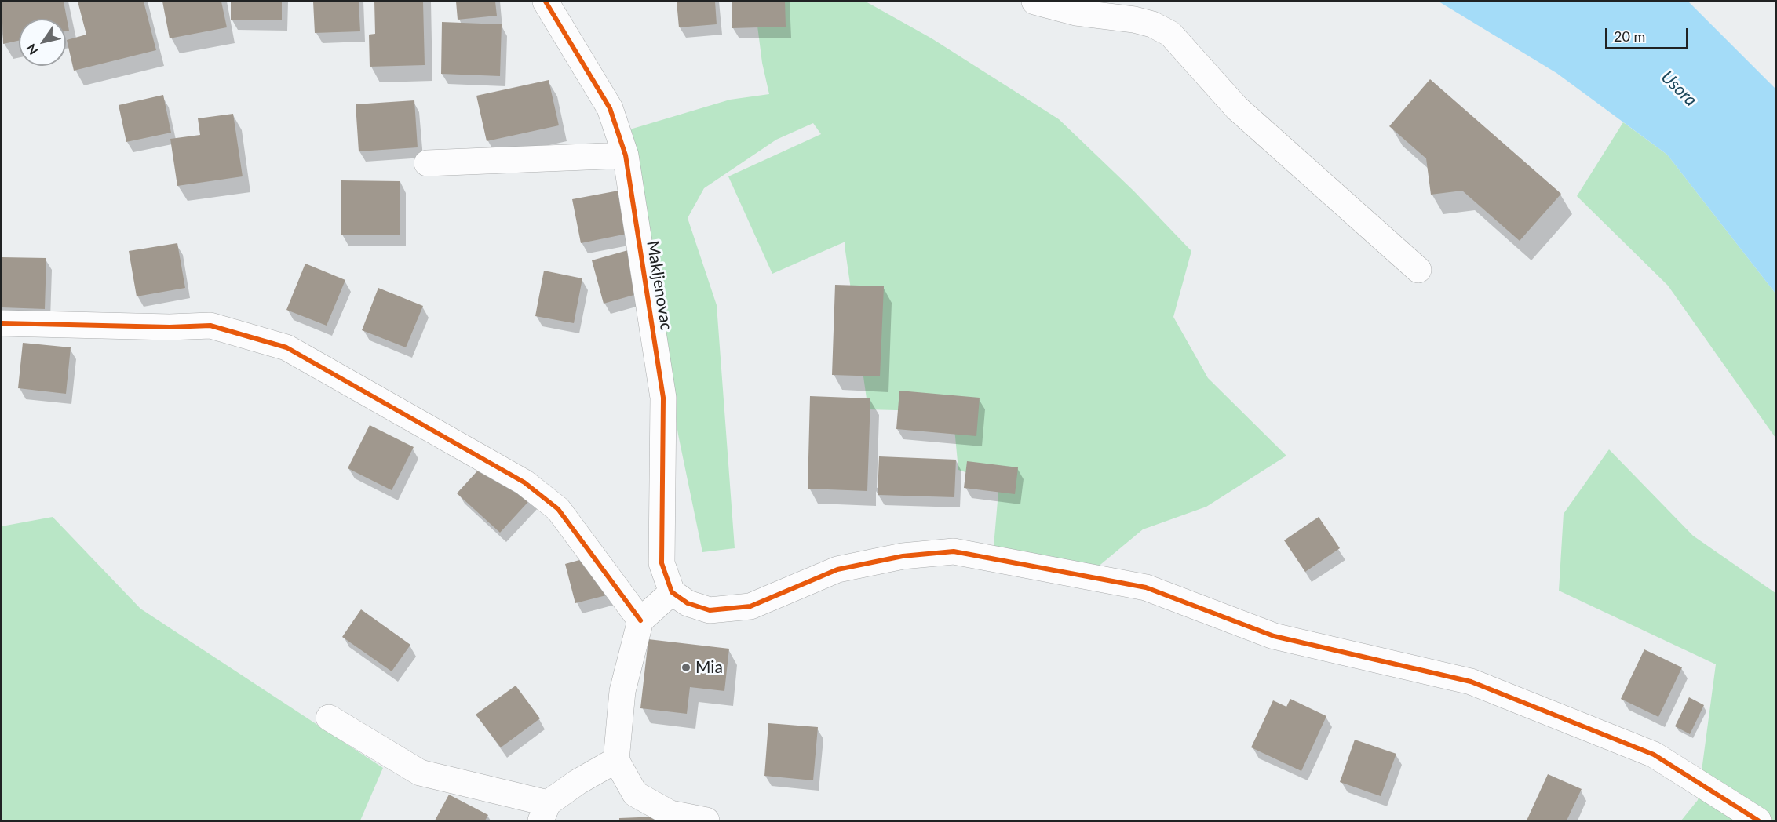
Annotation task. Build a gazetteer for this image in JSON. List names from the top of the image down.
{
  "streets": {
    "street": ["Makljenovac"]
  },
  "water": ["Usora"],
  "places": ["Mia"],
  "scale_bar": "20 m",
  "north": "bottom left"
}
